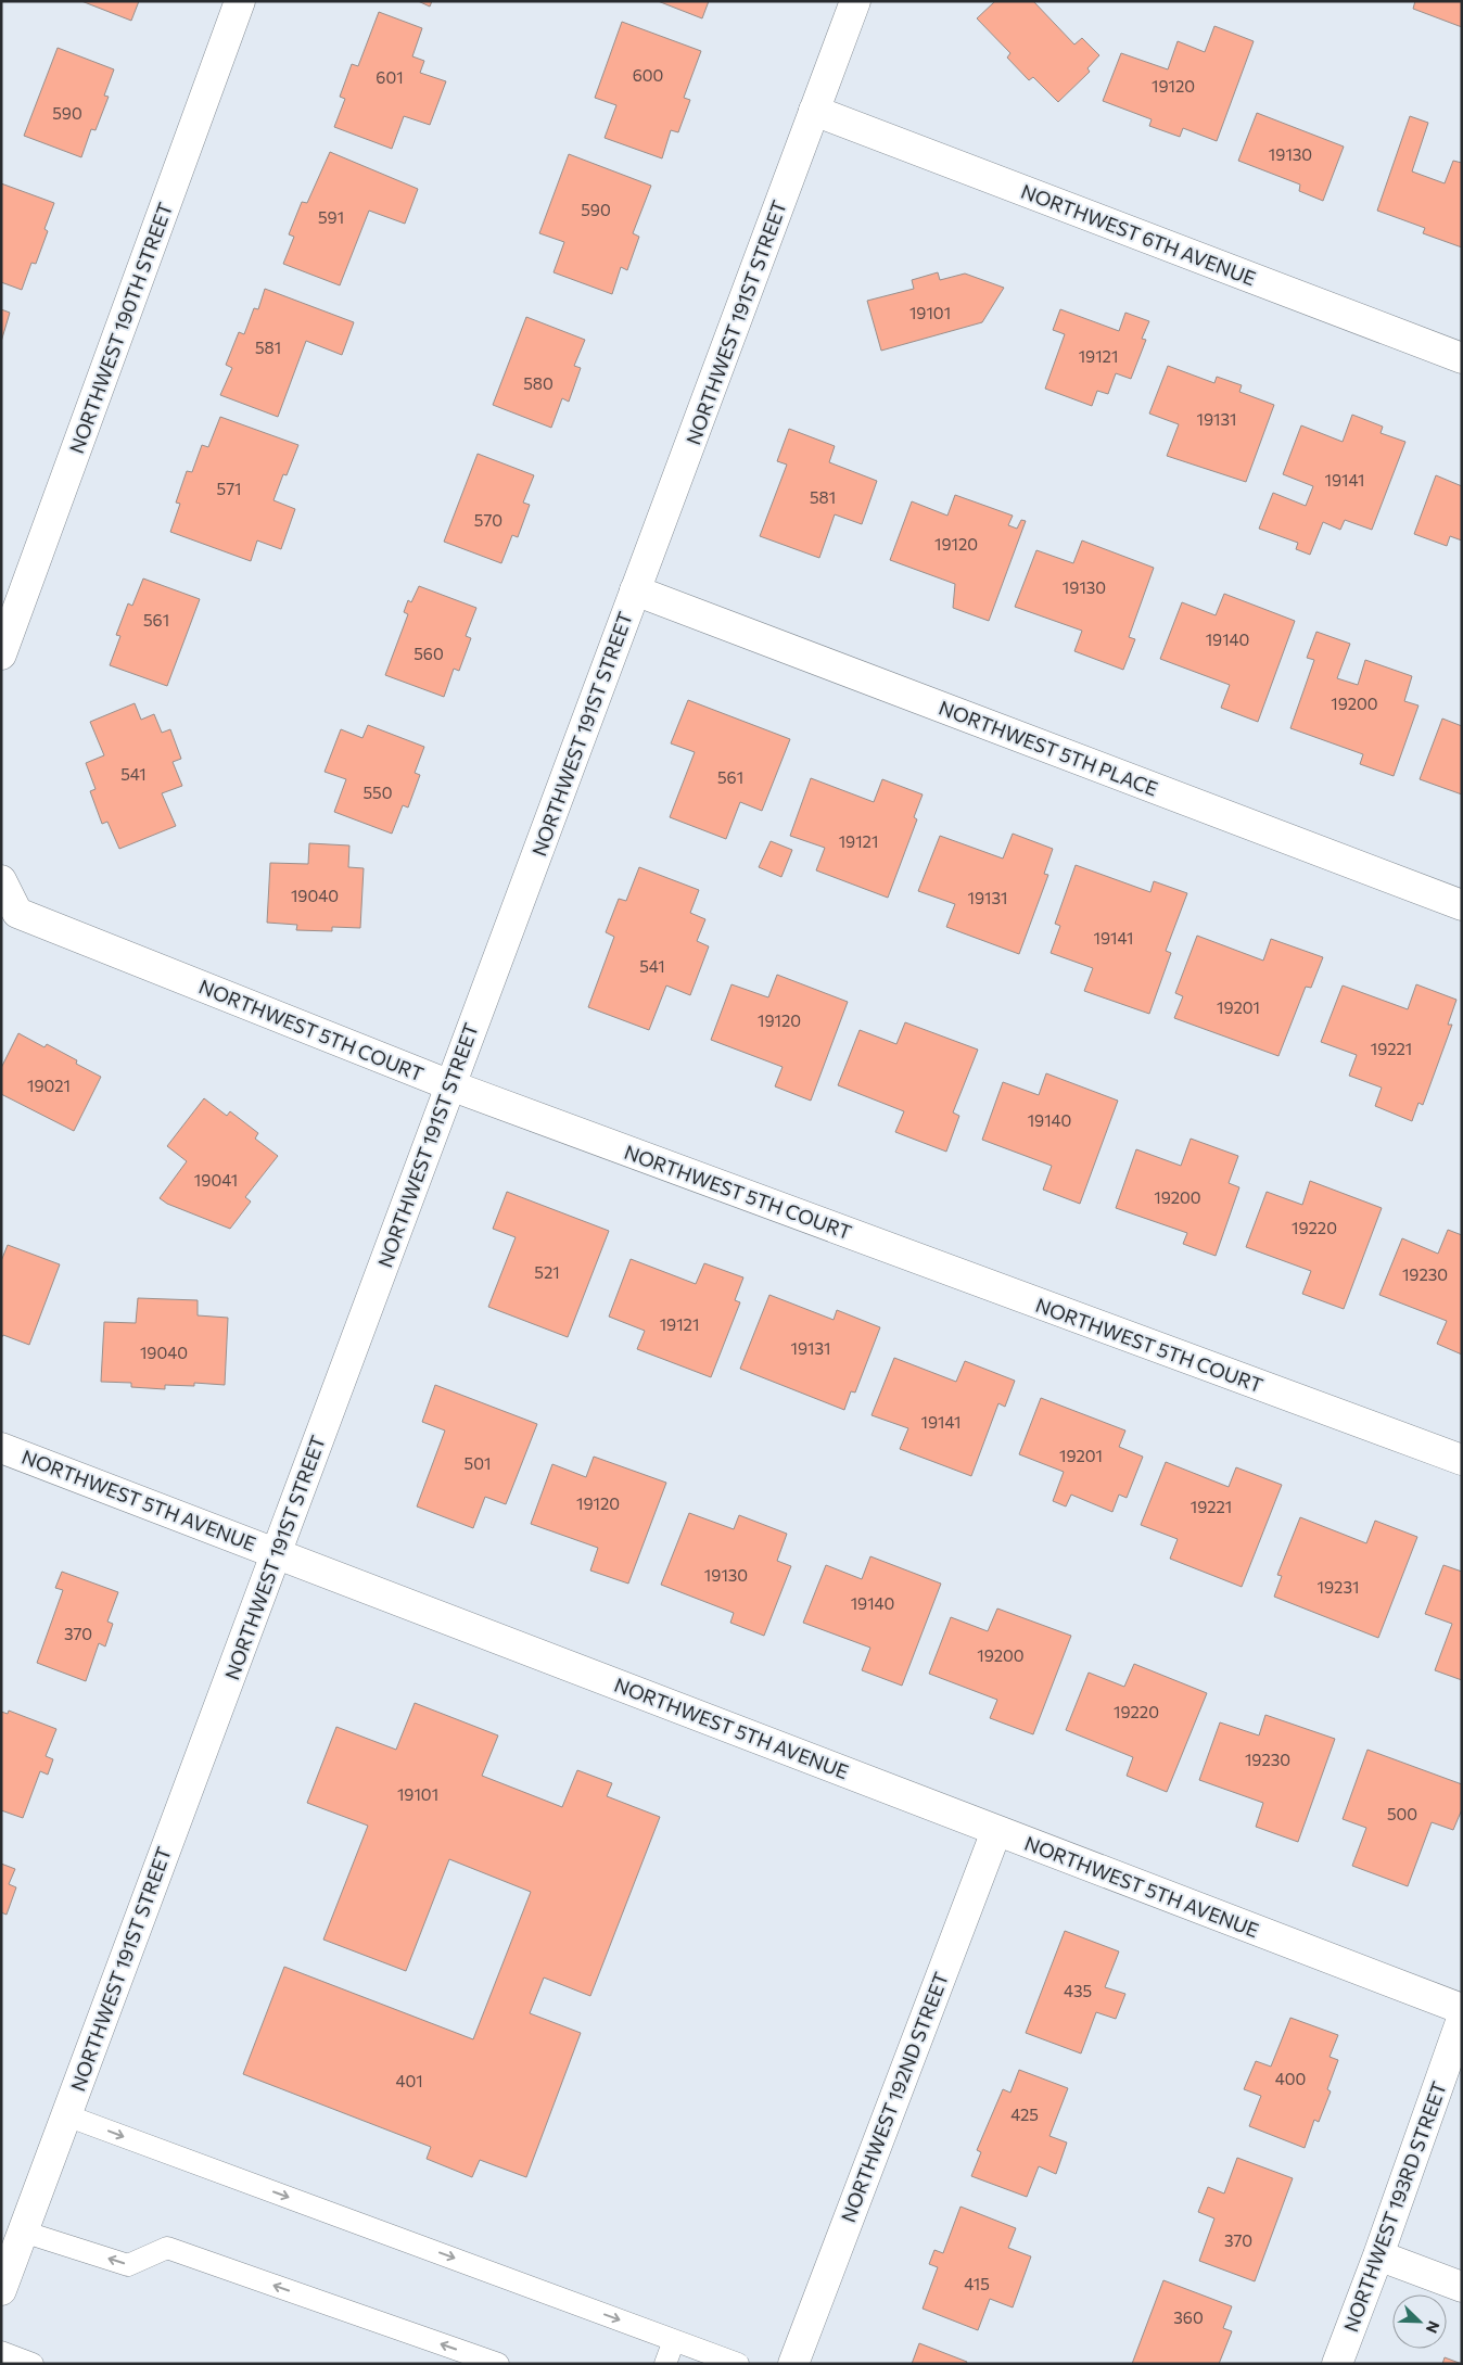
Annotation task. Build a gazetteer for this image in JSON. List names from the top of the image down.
{
  "streets": {
    "street": [
      "NORTHWEST 6TH AVENUE",
      "NORTHWEST 191ST STREET",
      "NORTHWEST 190TH STREET",
      "NORTHWEST 5TH PLACE",
      "NORTHWEST 5TH COURT",
      "NORTHWEST 5TH AVENUE",
      "NORTHWEST 192ND STREET",
      "NORTHWEST 193RD STREET"
    ]
  },
  "crossings": [
    ["NORTHWEST 6TH AVENUE", "NORTHWEST 191ST STREET"],
    ["NORTHWEST 191ST STREET", "NORTHWEST 5TH PLACE"],
    ["NORTHWEST 191ST STREET", "NORTHWEST 5TH COURT"],
    ["NORTHWEST 191ST STREET", "NORTHWEST 5TH AVENUE"],
    ["NORTHWEST 5TH AVENUE", "NORTHWEST 192ND STREET"]
  ],
  "house_numbers": [
    "600",
    "601",
    "19120",
    "590",
    "19130",
    "590",
    "591",
    "19101",
    "581",
    "19121",
    "580",
    "19131",
    "19141",
    "571",
    "581",
    "570",
    "19120",
    "19130",
    "561",
    "19140",
    "560",
    "19200",
    "541",
    "561",
    "550",
    "19121",
    "19040",
    "19131",
    "19141",
    "541",
    "19201",
    "19120",
    "19221",
    "19021",
    "19140",
    "19041",
    "19200",
    "19220",
    "521",
    "19230",
    "19121",
    "19131",
    "19040",
    "19141",
    "19201",
    "501",
    "19120",
    "19221",
    "19130",
    "19231",
    "19140",
    "370",
    "19200",
    "19220",
    "19230",
    "19101",
    "500",
    "435",
    "400",
    "401",
    "425",
    "370",
    "415",
    "360"
  ],
  "north": "bottom right"
}
